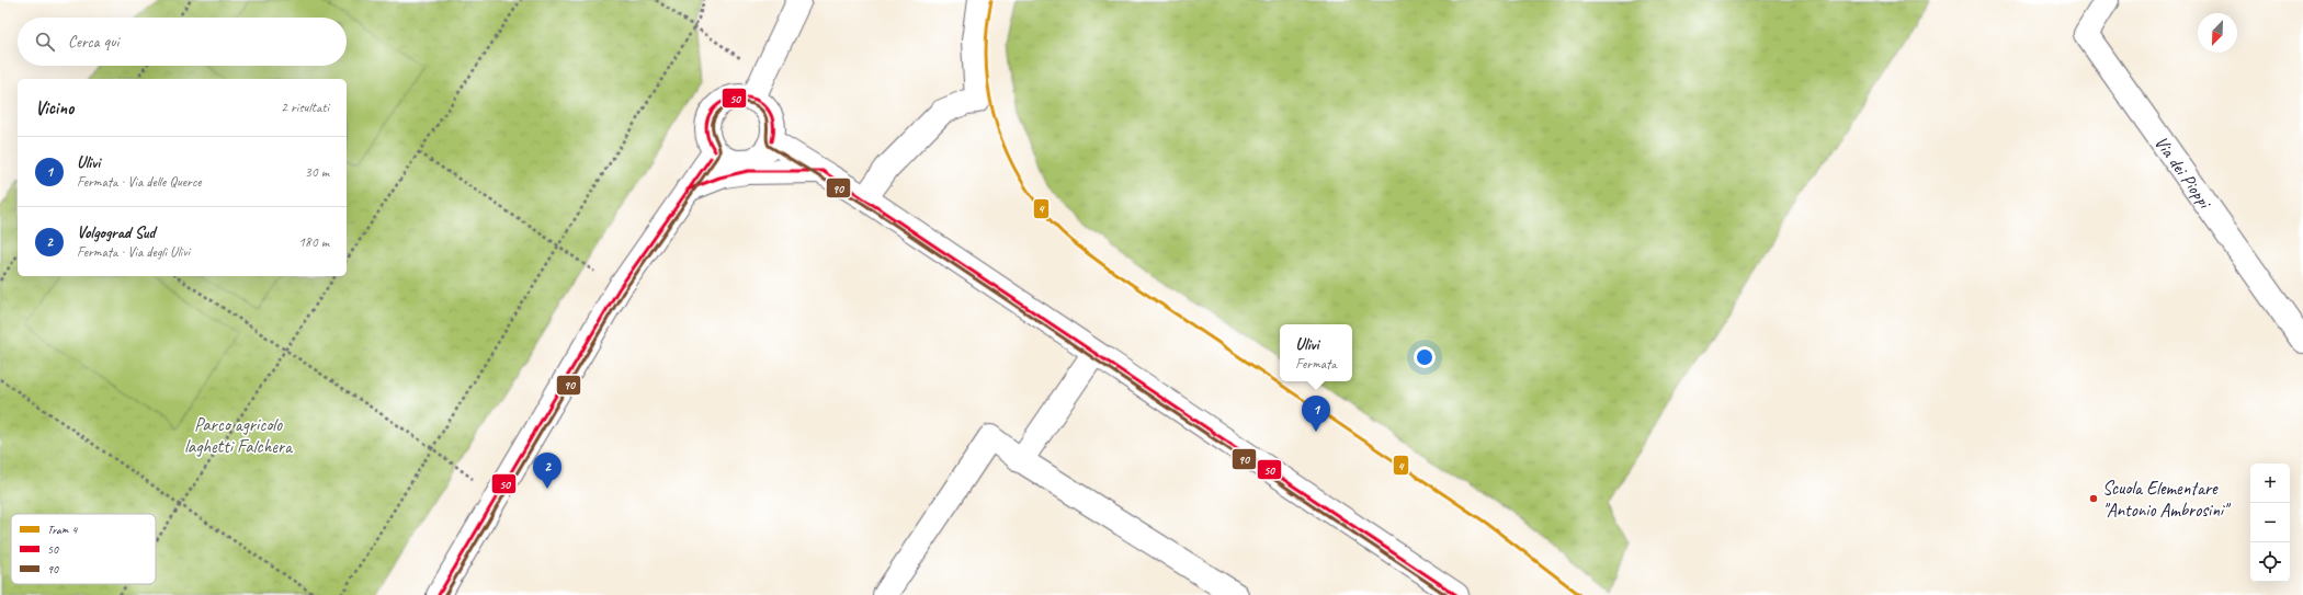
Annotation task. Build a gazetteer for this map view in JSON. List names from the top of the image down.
{
  "streets": {
    "street": ["Via dei Pioppi"]
  },
  "parks": ["Parco agricolo laghetti Falchera"],
  "places": ["Scuola Elementare \"Antonio Ambrosini\""],
  "lines": ["tram line 4", "transit line 50", "transit line 90"],
  "legend": ["Tram 4", "50", "90"],
  "north": "bottom left",
  "page": {
    "search": "Cerca qui",
    "heading": ["Vicino", "2 risultati"],
    "list": [
      {
        "mark": "1",
        "name": "Ulivi",
        "note": "Fermata · Via delle Querce",
        "value": "30 m"
      },
      {
        "mark": "2",
        "name": "Volgograd Sud",
        "note": "Fermata · Via degli Ulivi",
        "value": "180 m"
      }
    ],
    "popup": ["Ulivi", "Fermata"],
    "pins": ["1", "2"],
    "map_buttons": ["+", "−"]
  }
}
